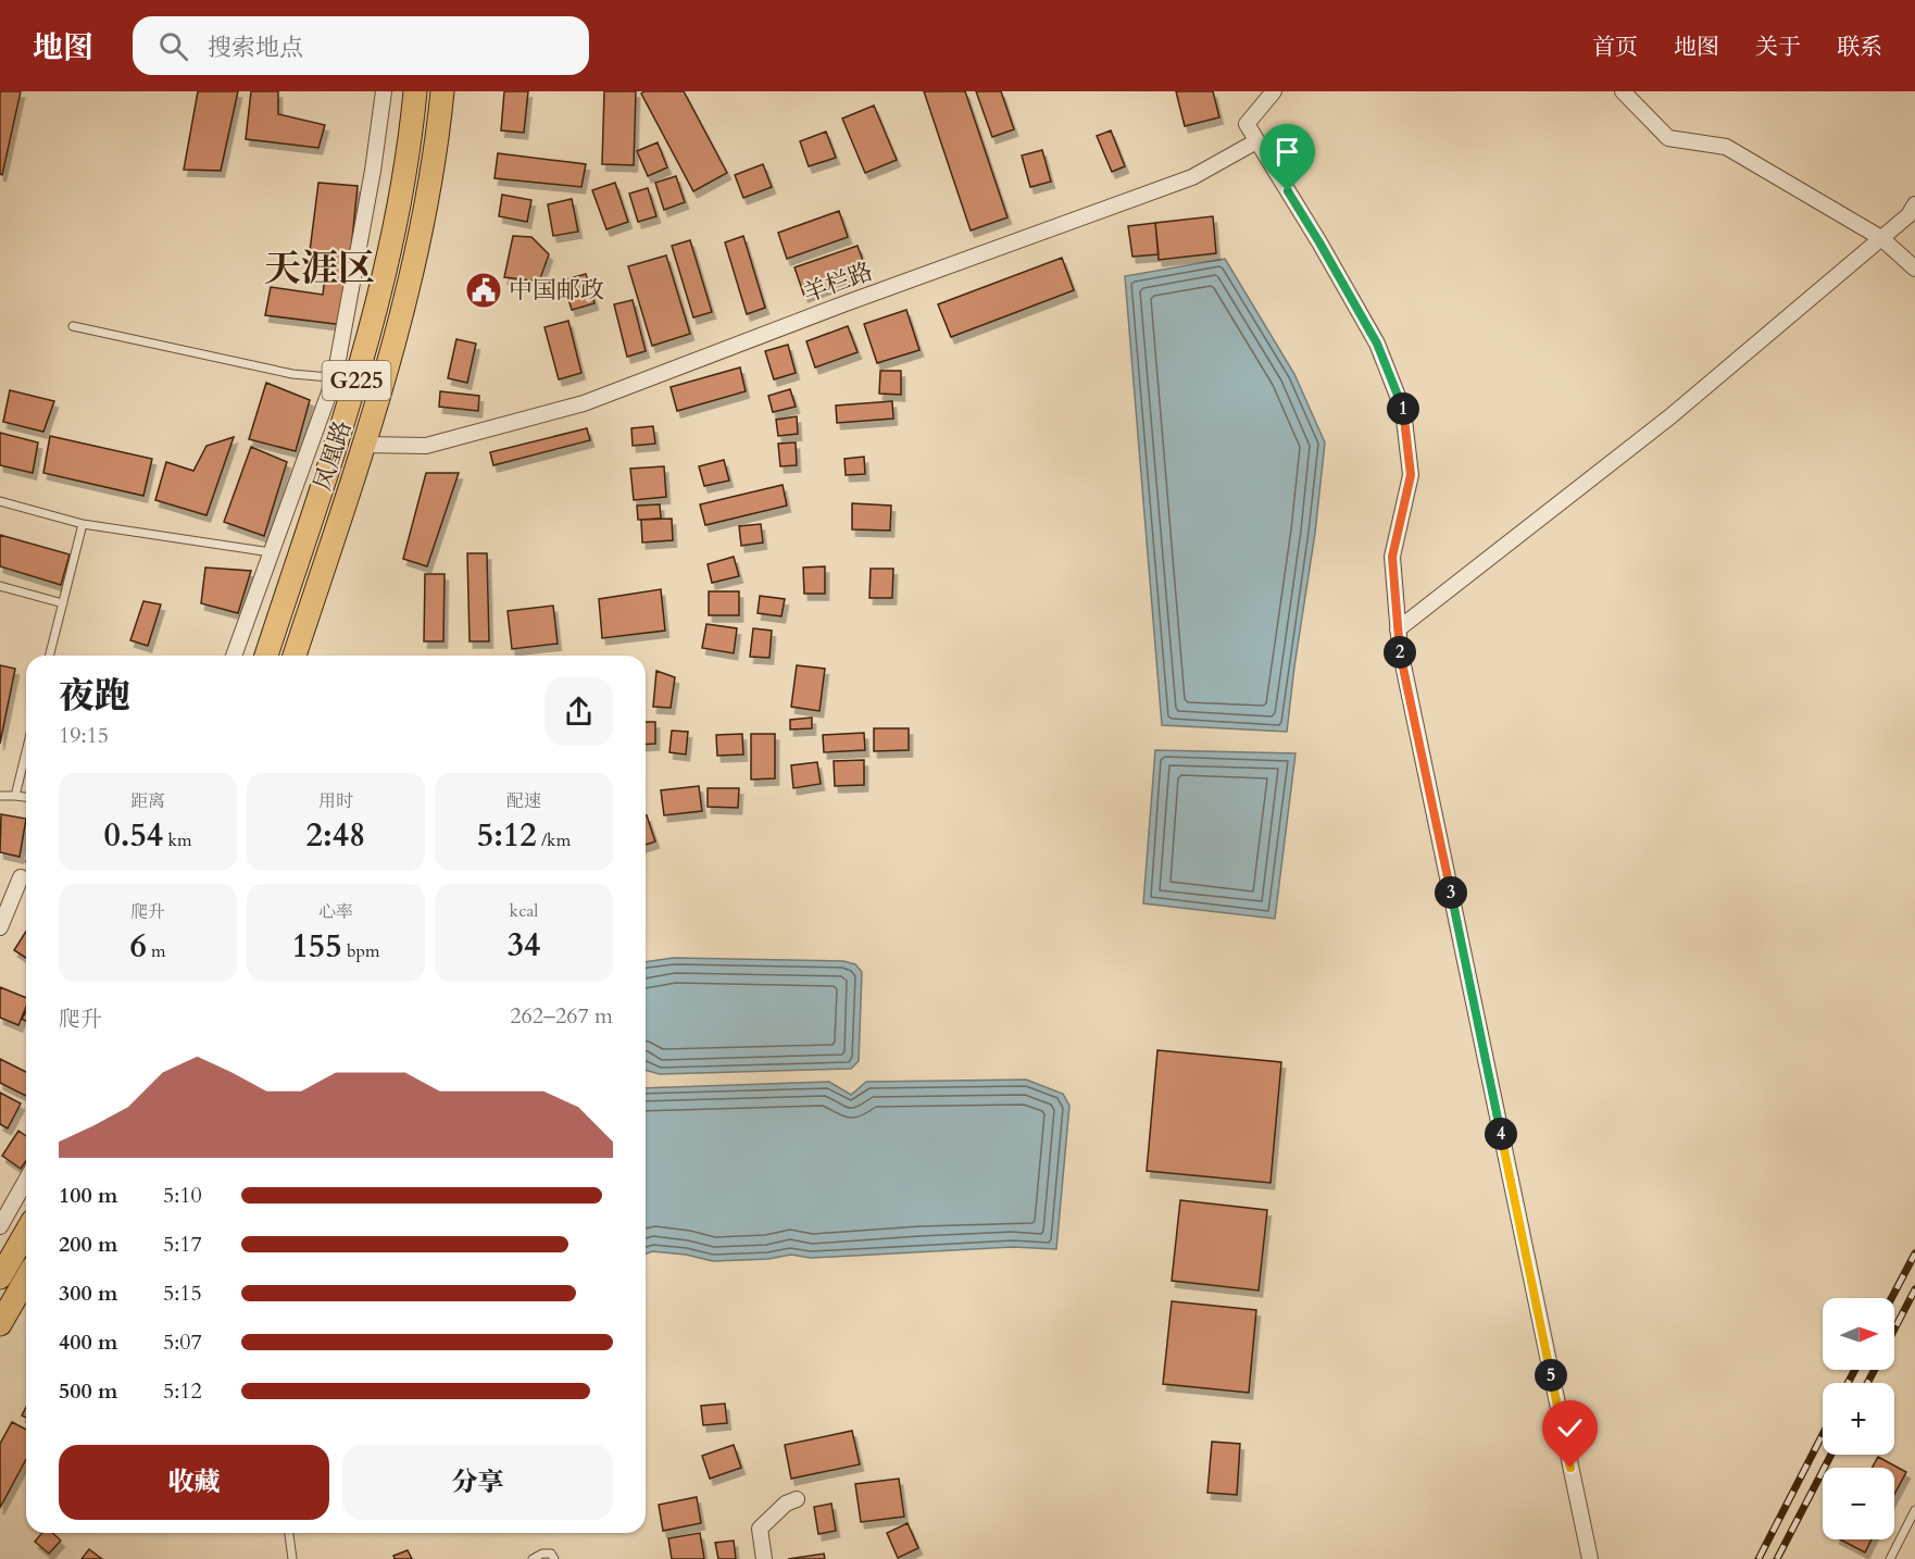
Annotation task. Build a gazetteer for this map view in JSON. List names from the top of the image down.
{
  "streets": {
    "highway": ["G225", "凤凰路"],
    "street": ["羊栏路"]
  },
  "crossings": [
    ["羊栏路", "凤凰路"]
  ],
  "districts": ["天涯区"],
  "places": {
    "public building": ["中国邮政"]
  },
  "north": "right",
  "page": {
    "header": "地图",
    "search": "搜索地点",
    "nav": [
      "首页",
      "地图",
      "关于",
      "联系"
    ],
    "pins": [
      "1",
      "2",
      "3",
      "4",
      "5"
    ],
    "heading": ["夜跑", "19:15"],
    "stats": [
      ["距离", "0.54 km"],
      ["用时", "2:48"],
      ["配速", "5:12 /km"],
      ["爬升", "6 m"],
      ["心率", "155 bpm"],
      ["kcal", "34"]
    ],
    "chart": ["爬升", "262–267 m"],
    "list": [
      {
        "name": "100 m",
        "note": "5:10"
      },
      {
        "name": "200 m",
        "note": "5:17"
      },
      {
        "name": "300 m",
        "note": "5:15"
      },
      {
        "name": "400 m",
        "note": "5:07"
      },
      {
        "name": "500 m",
        "note": "5:12"
      }
    ],
    "map_buttons": ["+", "−"],
    "buttons": ["收藏", "分享"]
  }
}
